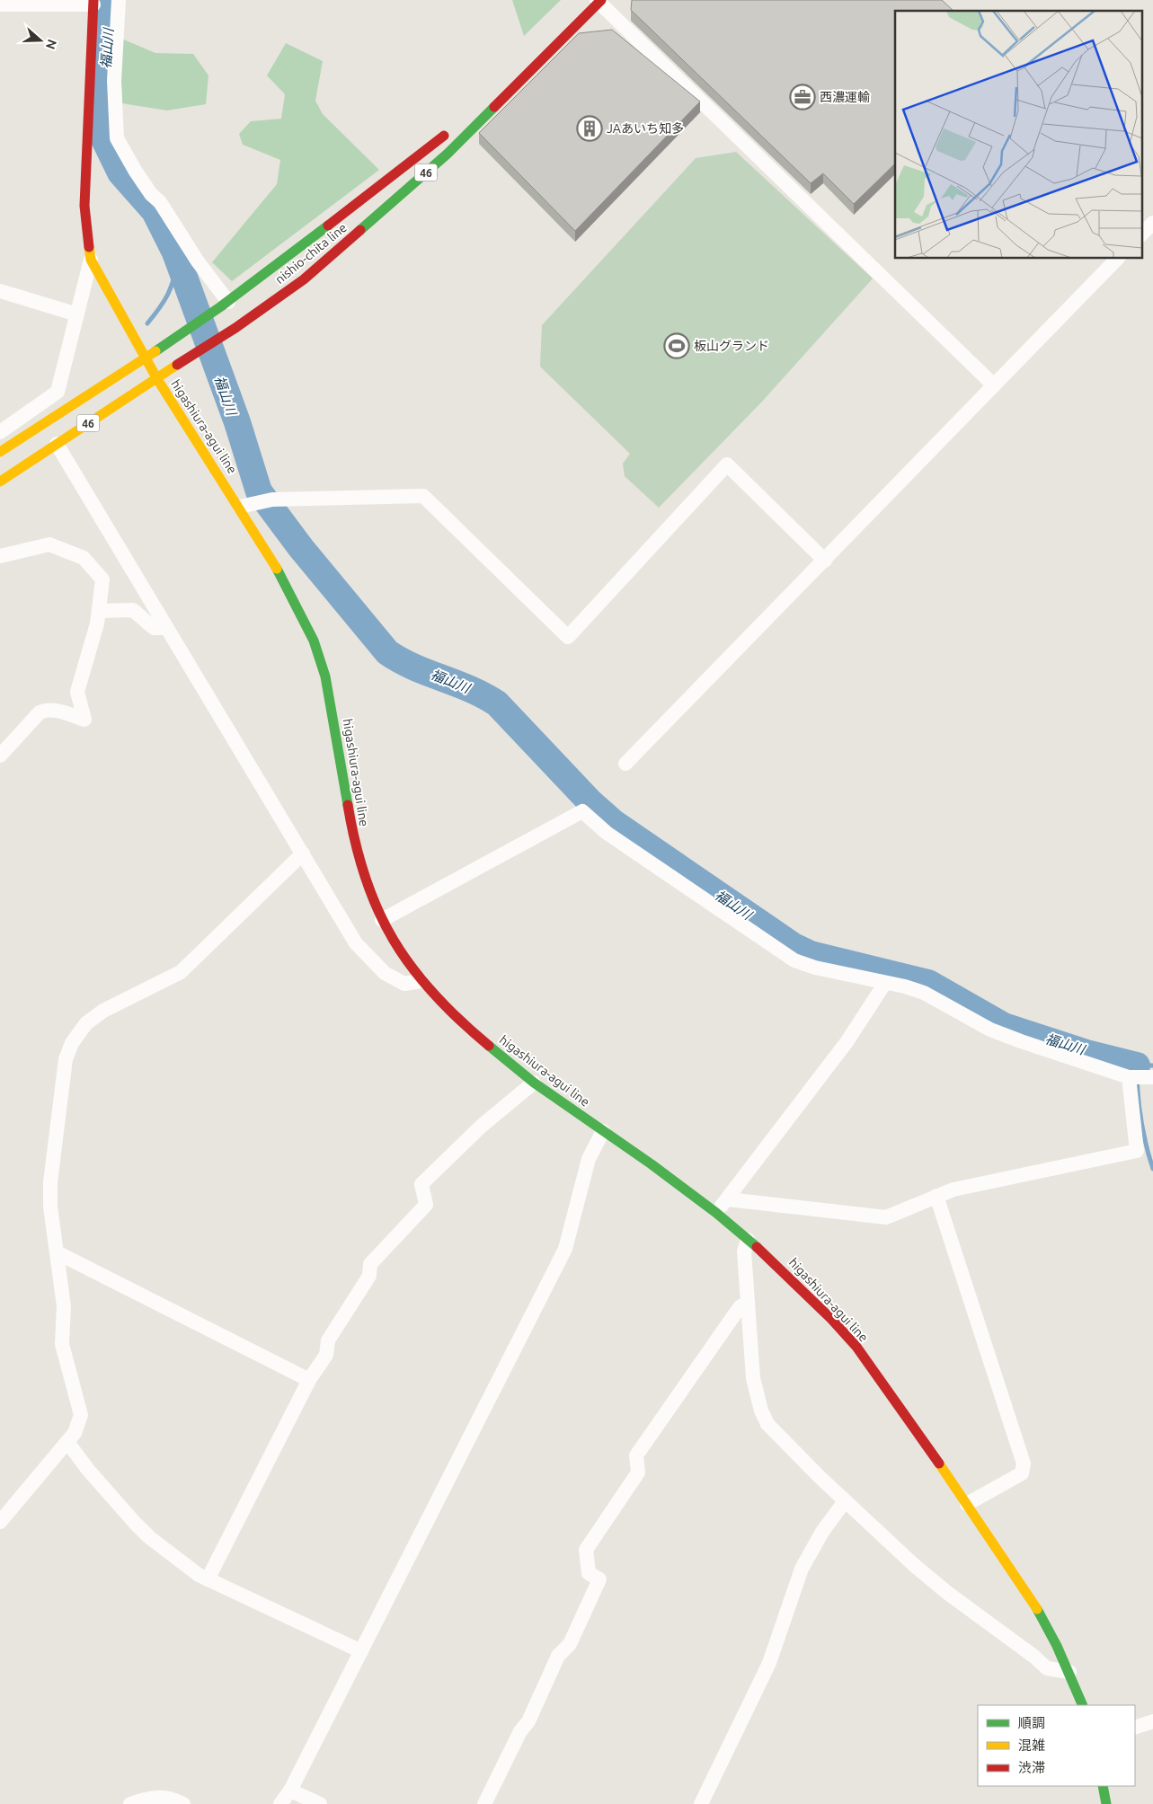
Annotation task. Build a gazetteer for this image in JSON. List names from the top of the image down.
{
  "streets": {
    "main road": ["46", "nishio-chita line", "higashiura-agui line"]
  },
  "crossings": [
    ["nishio-chita line", "higashiura-agui line"]
  ],
  "water": ["福山川"],
  "places": {
    "office": ["西濃運輸"],
    "building": ["JAあいち知多"],
    "sports": ["板山グランド"]
  },
  "legend": ["順調", "混雑", "渋滞"],
  "north": "right"
}
